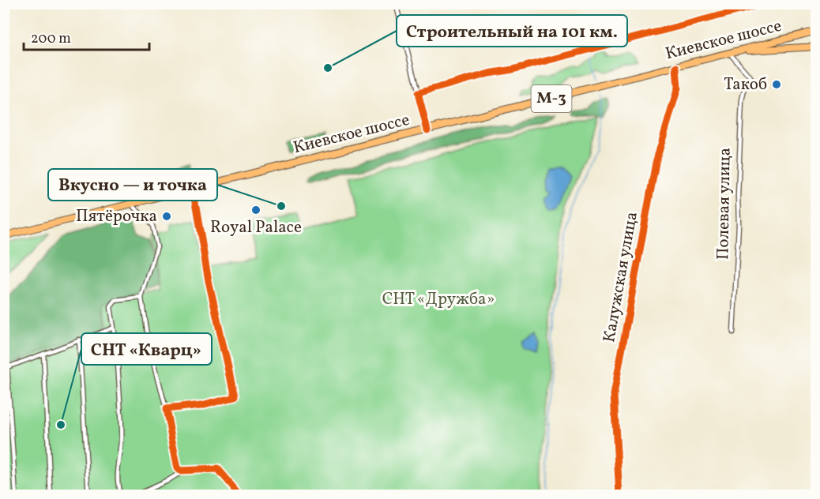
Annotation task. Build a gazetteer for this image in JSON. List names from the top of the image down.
{
  "streets": {
    "highway": ["Киевское шоссе", "М-3"],
    "street": ["Полевая улица", "Калужская улица"]
  },
  "crossings": [
    ["Киевское шоссе", "Полевая улица"],
    ["Киевское шоссе", "Калужская улица"]
  ],
  "parks": ["СНТ «Дружба»"],
  "places": [
    "Строительный на 101 км.",
    "Такоб",
    "Вкусно — и точка",
    "Royal Palace",
    "Пятёрочка",
    "СНТ «Кварц»"
  ],
  "scale_bar": "200 m"
}
